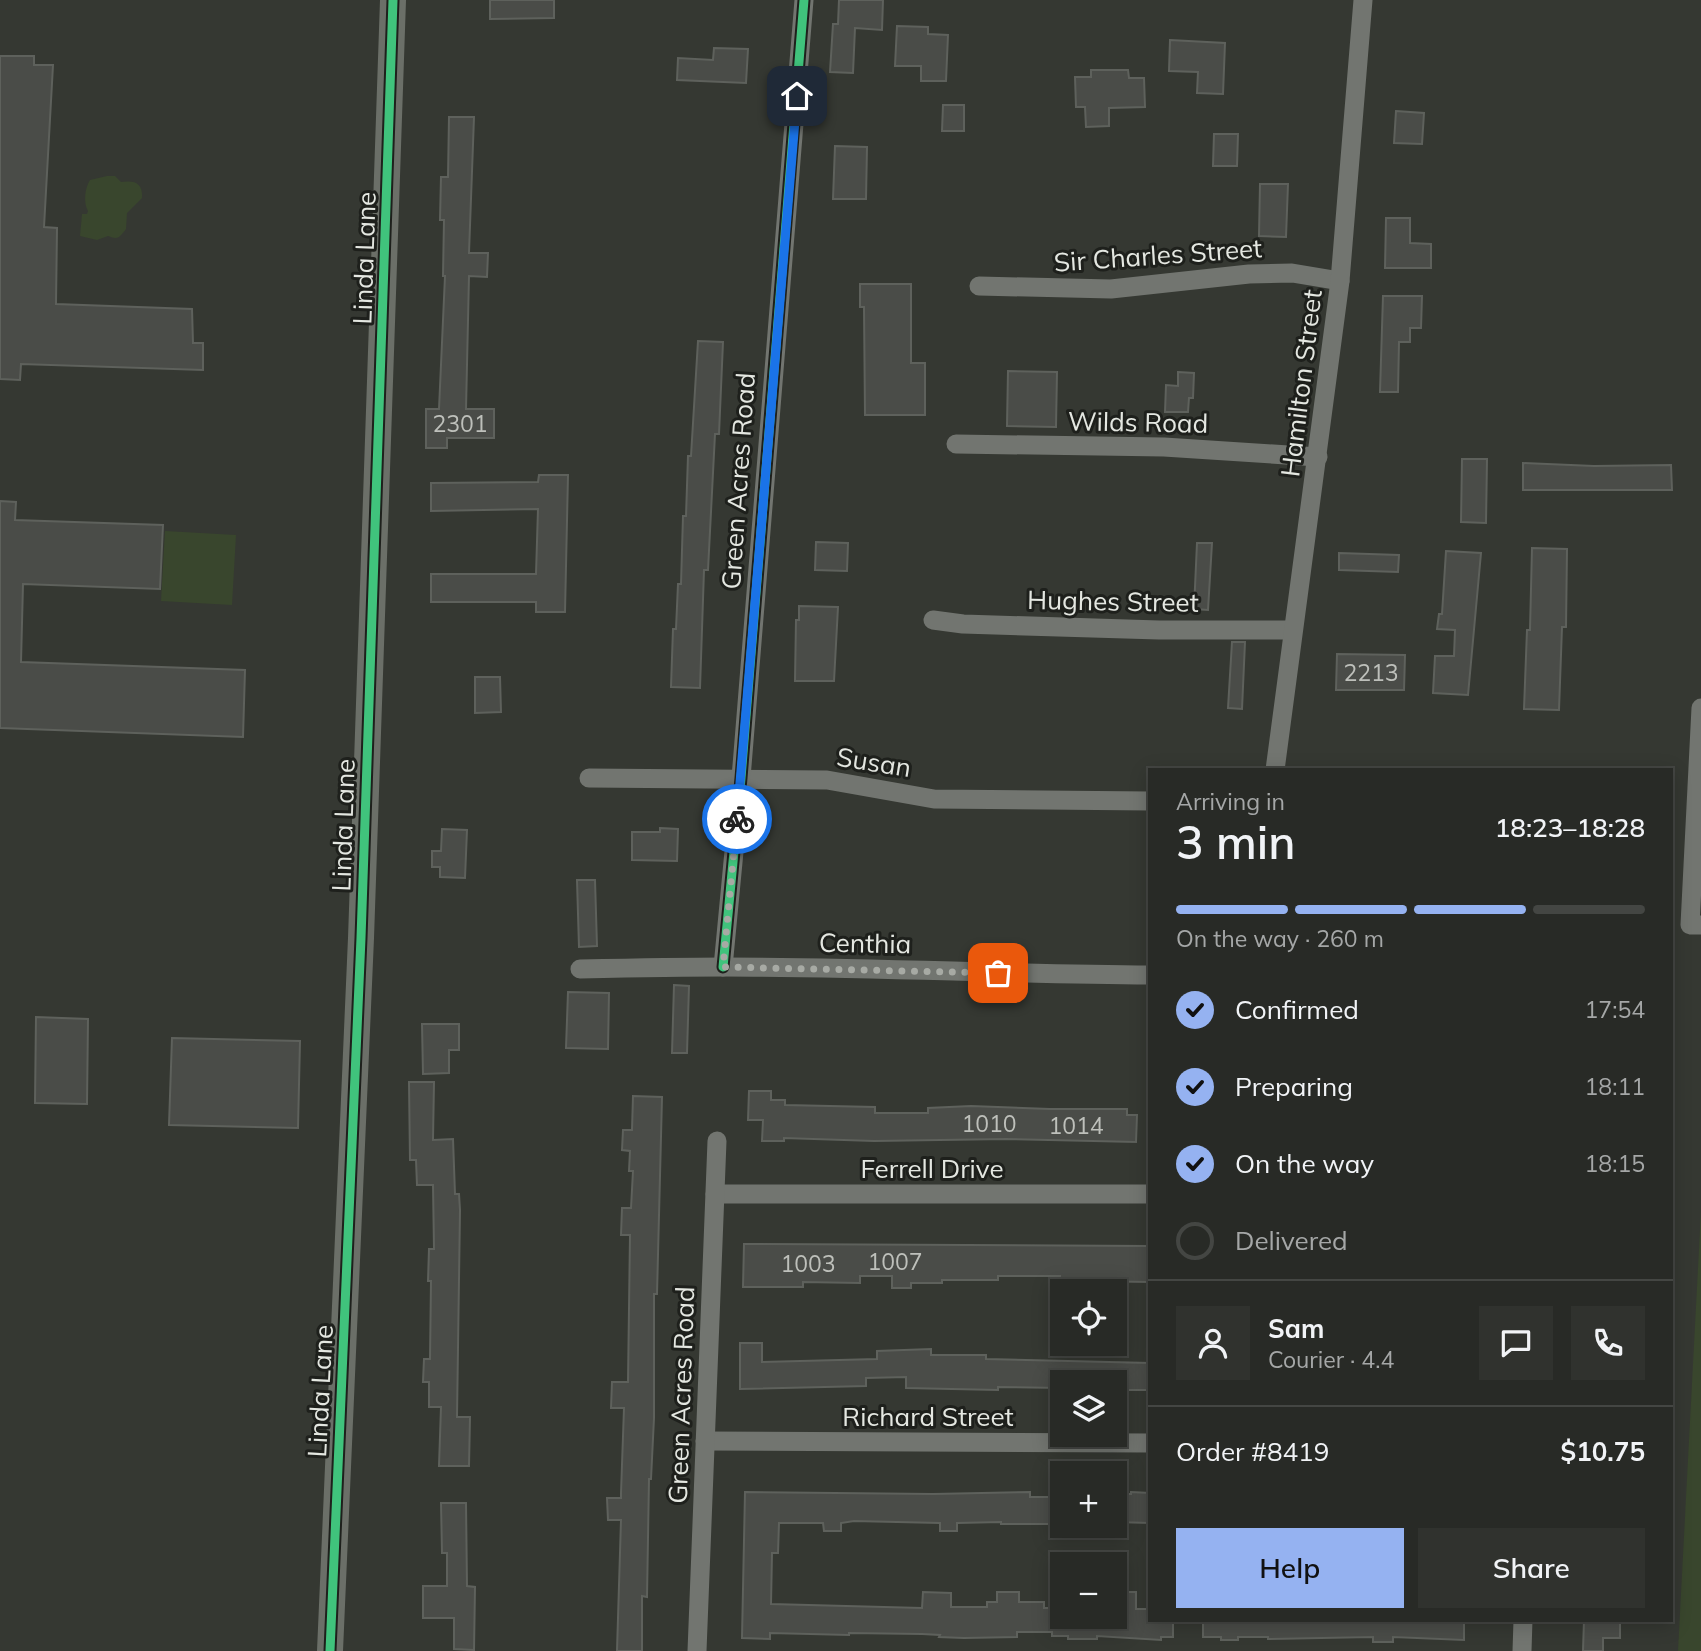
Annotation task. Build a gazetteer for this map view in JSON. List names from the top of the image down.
{
  "streets": {
    "street": [
      "Sir Charles Street",
      "Linda Lane",
      "Hamilton Street",
      "Wilds Road",
      "Green Acres Road",
      "Hughes Street",
      "Susan",
      "Centhia",
      "Ferrell Drive",
      "Richard Street"
    ]
  },
  "crossings": [
    ["Sir Charles Street", "Hamilton Street"],
    ["Hamilton Street", "Wilds Road"],
    ["Hamilton Street", "Hughes Street"],
    ["Green Acres Road", "Susan"],
    ["Green Acres Road", "Centhia"],
    ["Green Acres Road", "Ferrell Drive"],
    ["Green Acres Road", "Richard Street"]
  ],
  "house_numbers": [
    "2301",
    "2213",
    "1010",
    "1014",
    "1007",
    "1003"
  ],
  "page": {
    "heading": ["3 min", "Arriving in", "18:23–18:28"],
    "panel": [
      "Sam",
      "Courier · 4.4",
      "Order #8419",
      "$10.75"
    ],
    "bar": "On the way · 260 m",
    "list": [
      ["Confirmed", "17:54"],
      ["Preparing", "18:11"],
      ["On the way", "18:15"],
      "Delivered"
    ],
    "map_buttons": ["+", "−"],
    "buttons": ["Help", "Share"]
  }
}
